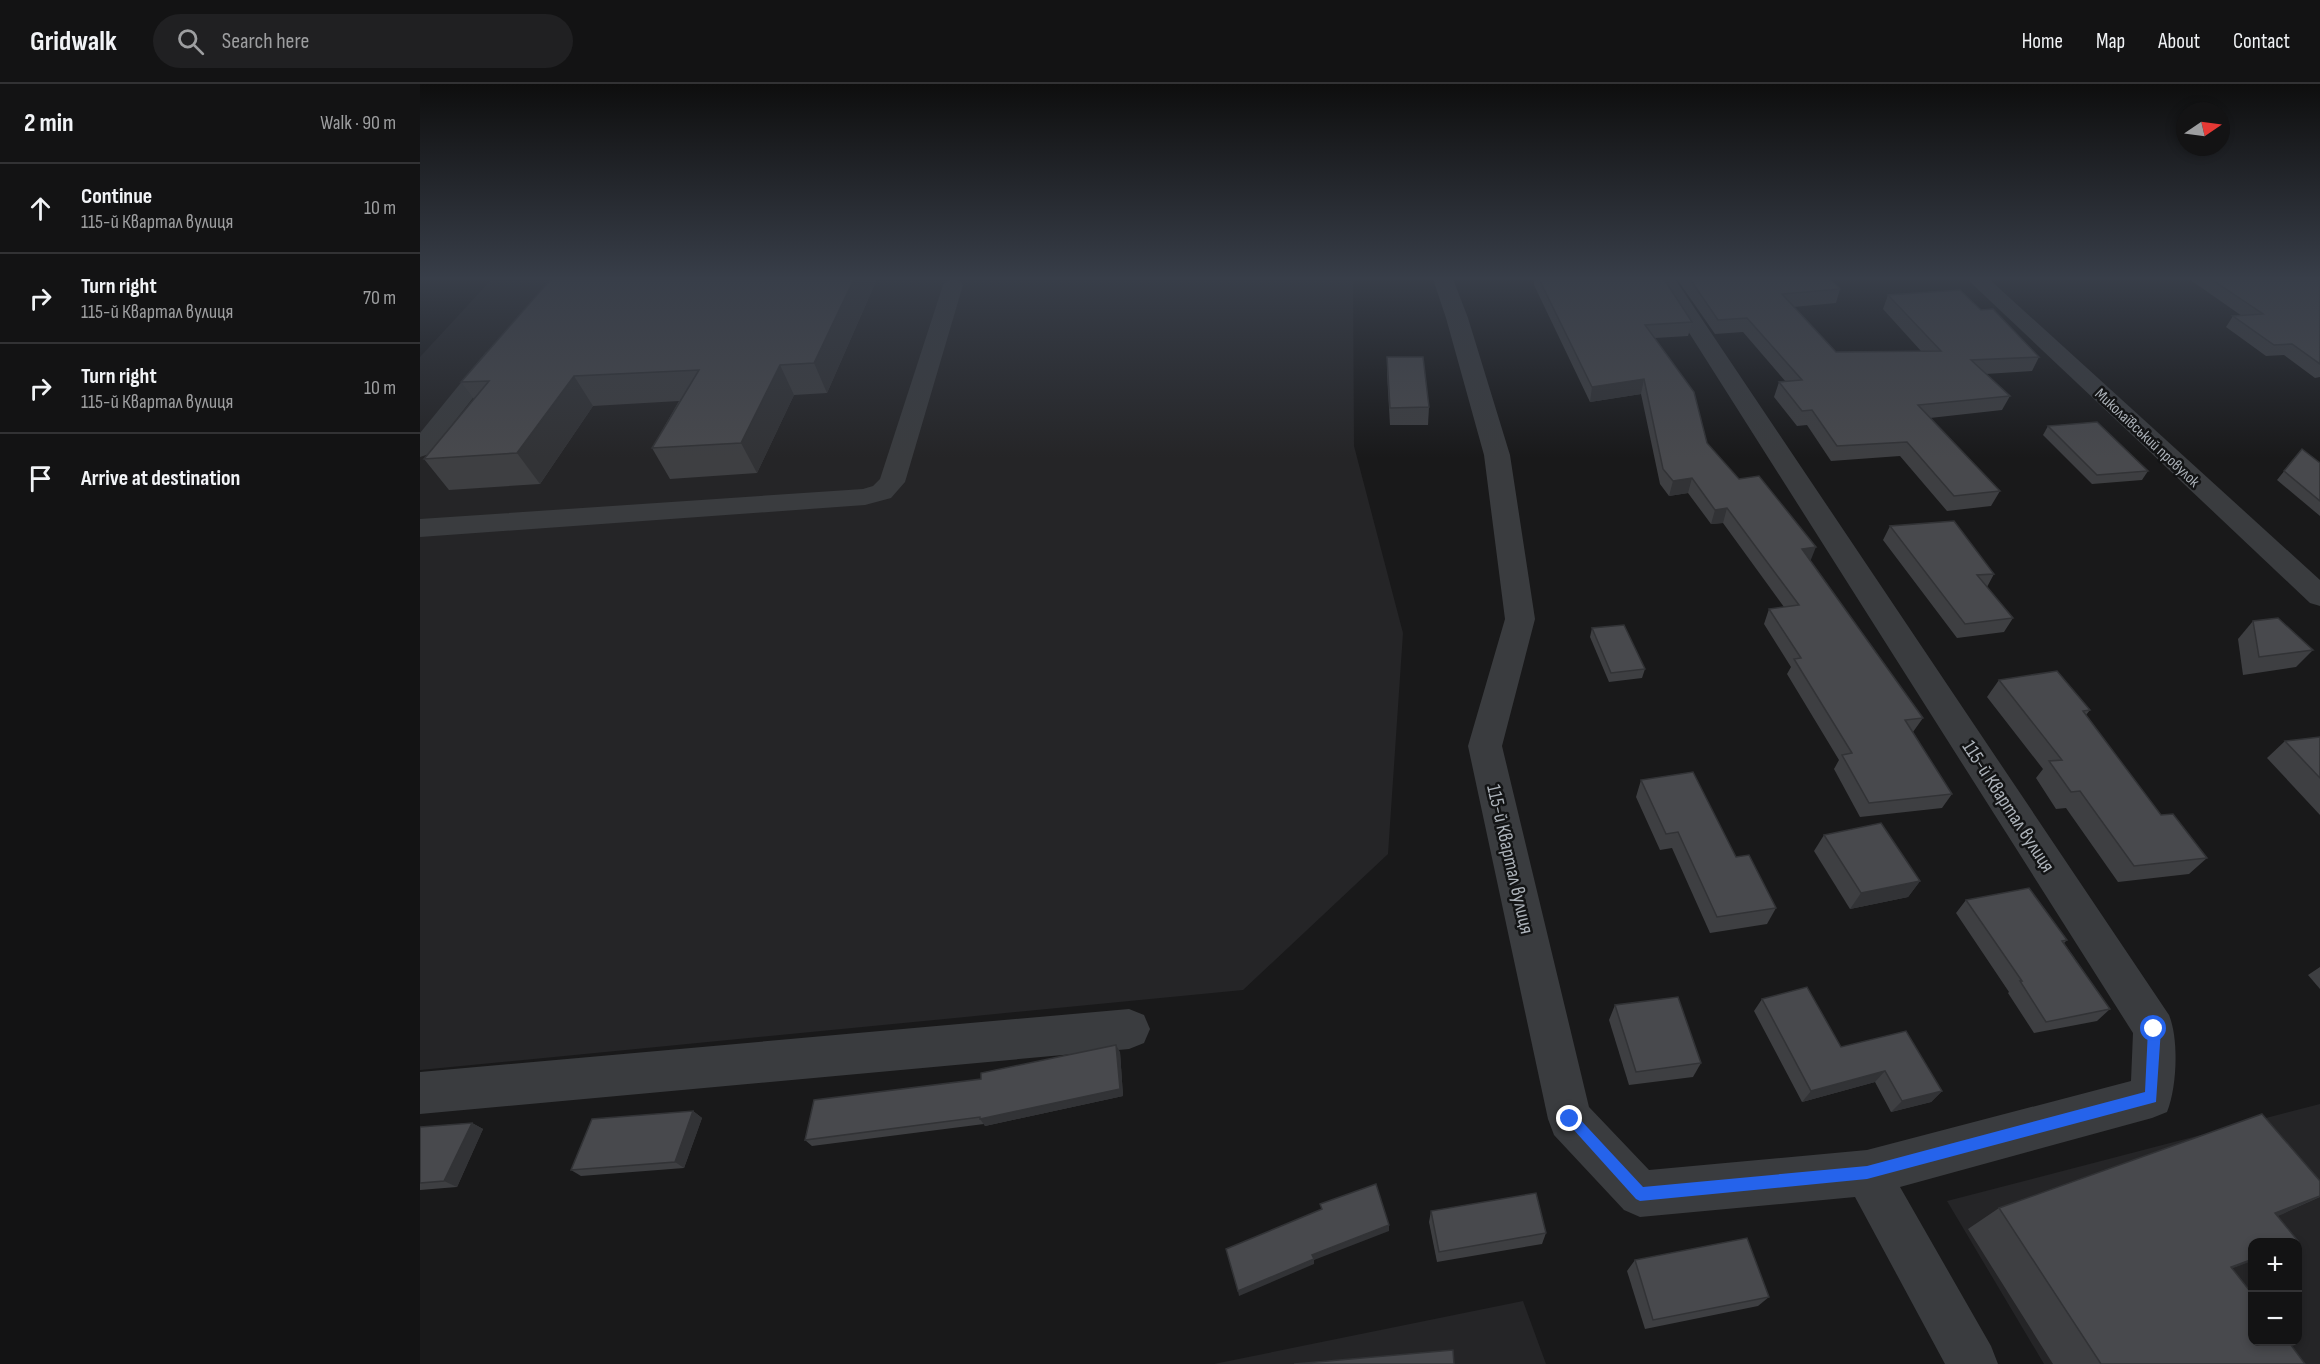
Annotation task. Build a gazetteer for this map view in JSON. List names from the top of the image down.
{
  "streets": {
    "street": ["Миколаївський провулок", "115-й Квартал вулиця"]
  },
  "north": "right",
  "page": {
    "header": "Gridwalk",
    "search": "Search here",
    "nav": [
      "Home",
      "Map",
      "About",
      "Contact"
    ],
    "heading": ["2 min", "Walk · 90 m"],
    "list": [
      ["Continue", "115-й Квартал вулиця", "10 m"],
      ["Turn right", "115-й Квартал вулиця", "70 m"],
      ["Turn right", "115-й Квартал вулиця", "10 m"],
      "Arrive at destination"
    ],
    "map_buttons": ["+", "−"]
  }
}
